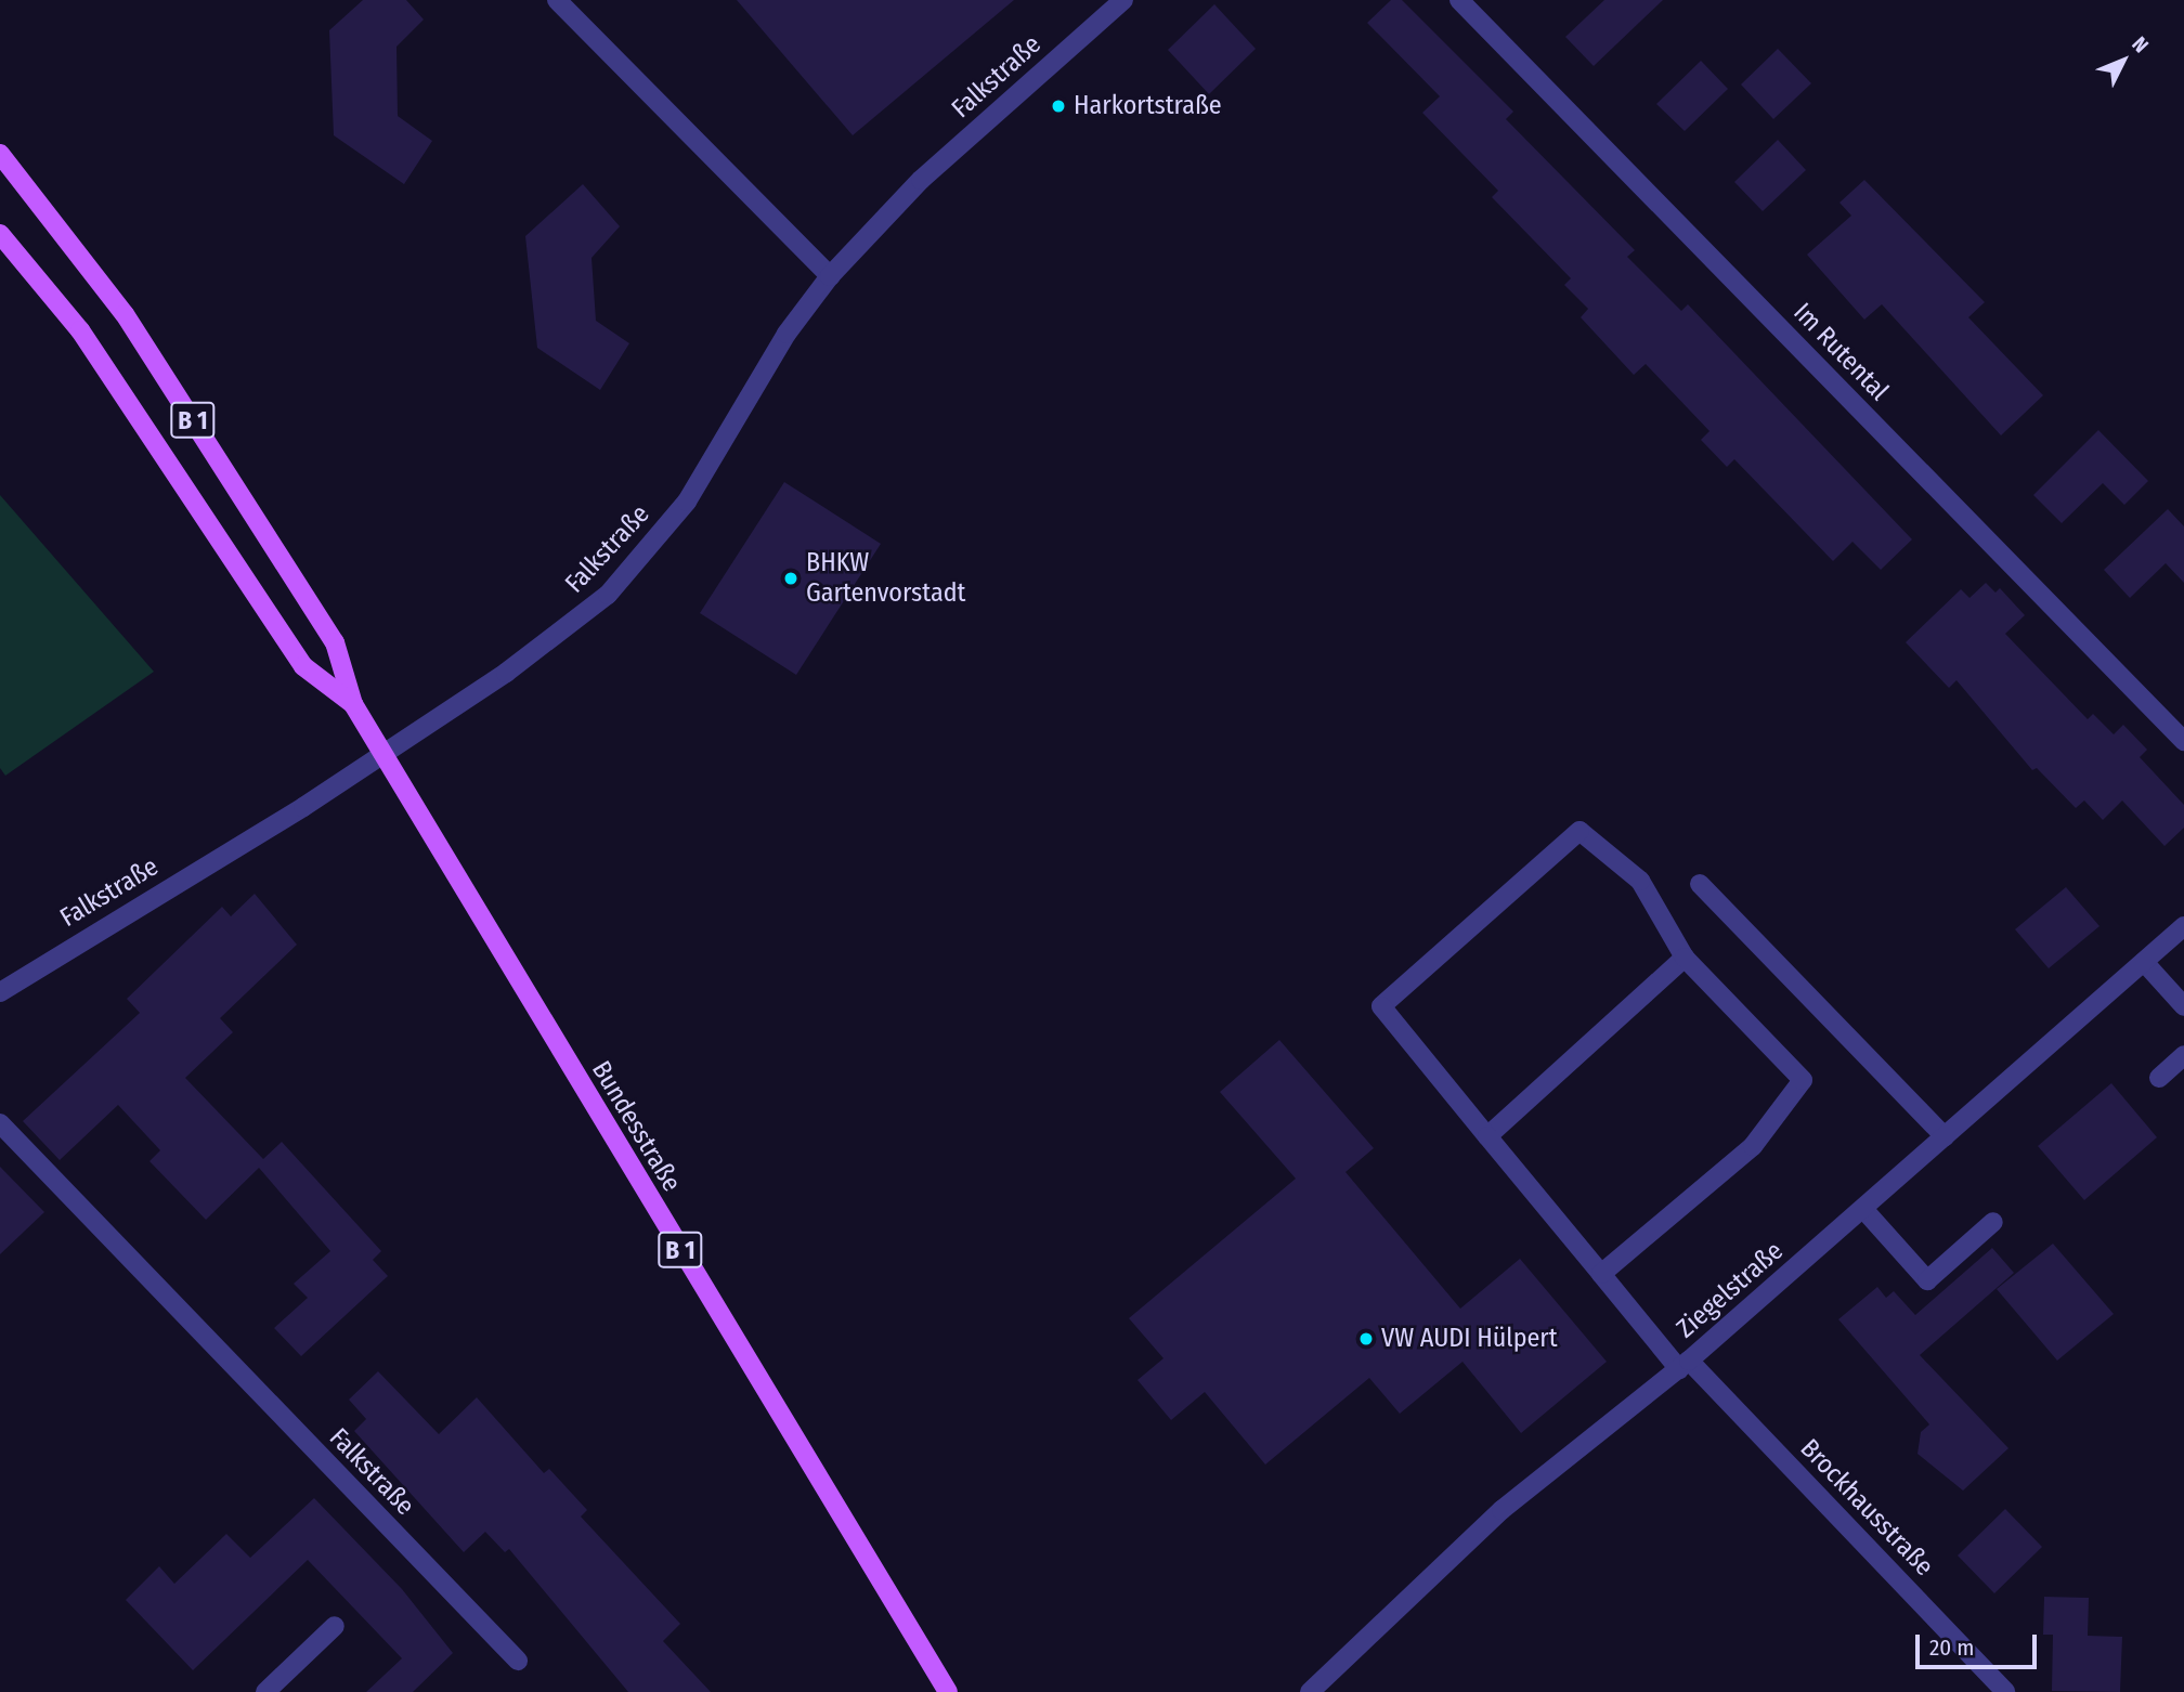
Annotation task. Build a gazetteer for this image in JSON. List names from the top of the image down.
{
  "streets": {
    "main road": ["B 1", "Bundesstraße"],
    "street": [
      "Falkstraße",
      "Im Rutental",
      "Ziegelstraße",
      "Brockhausstraße"
    ]
  },
  "crossings": [
    ["B 1", "Bundesstraße"],
    ["Ziegelstraße", "Brockhausstraße"]
  ],
  "places": ["Harkortstraße", "BHKW Gartenvorstadt", "VW AUDI Hülpert"],
  "scale_bar": "20 m",
  "north": "top right"
}
